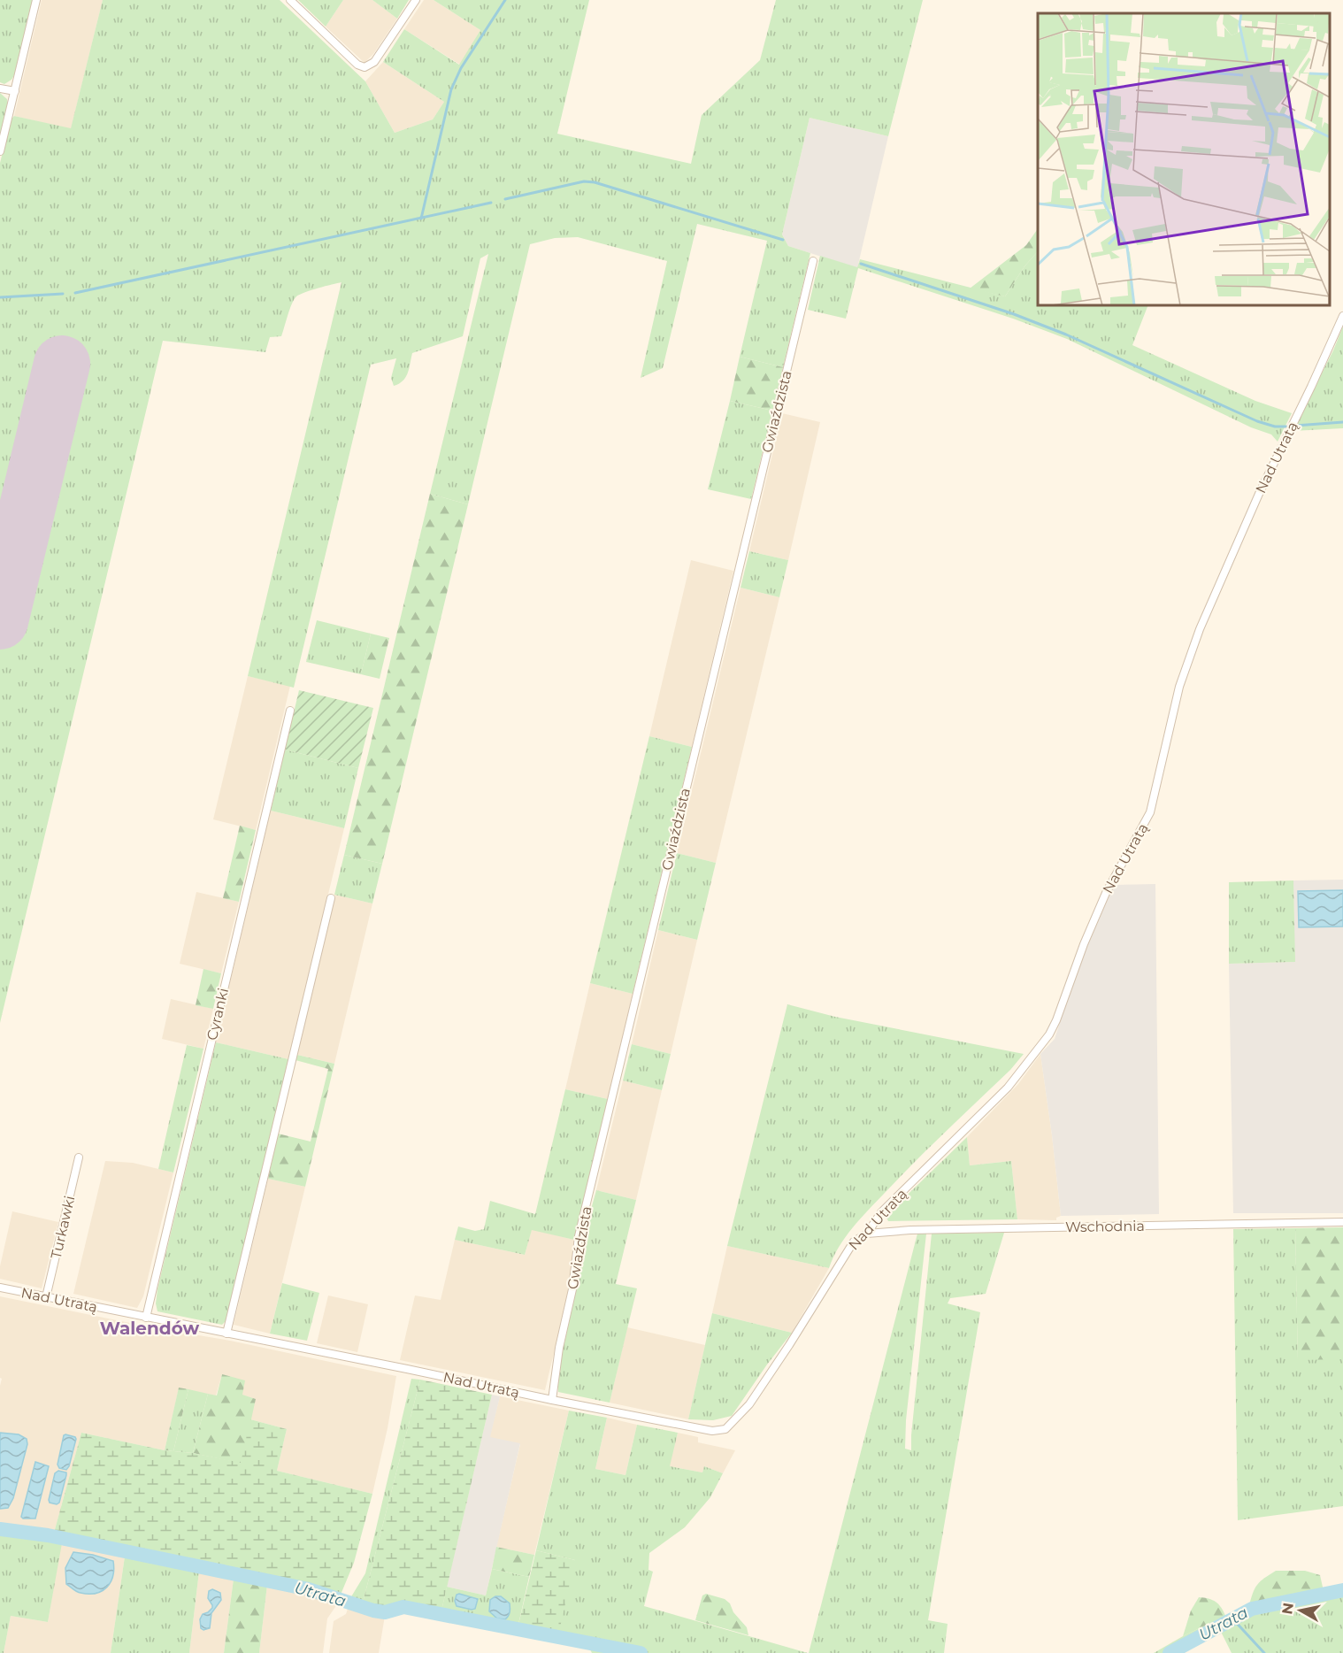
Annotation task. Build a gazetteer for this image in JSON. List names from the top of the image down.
{
  "streets": {
    "street": [
      "Gwiaździsta",
      "Nad Utratą",
      "Cyranki",
      "Wschodnia",
      "Turkawki"
    ]
  },
  "crossings": [
    ["Gwiaździsta", "Nad Utratą"],
    ["Nad Utratą", "Cyranki"],
    ["Nad Utratą", "Wschodnia"],
    ["Nad Utratą", "Turkawki"]
  ],
  "districts": ["Walendów"],
  "water": ["Utrata"],
  "north": "left"
}
